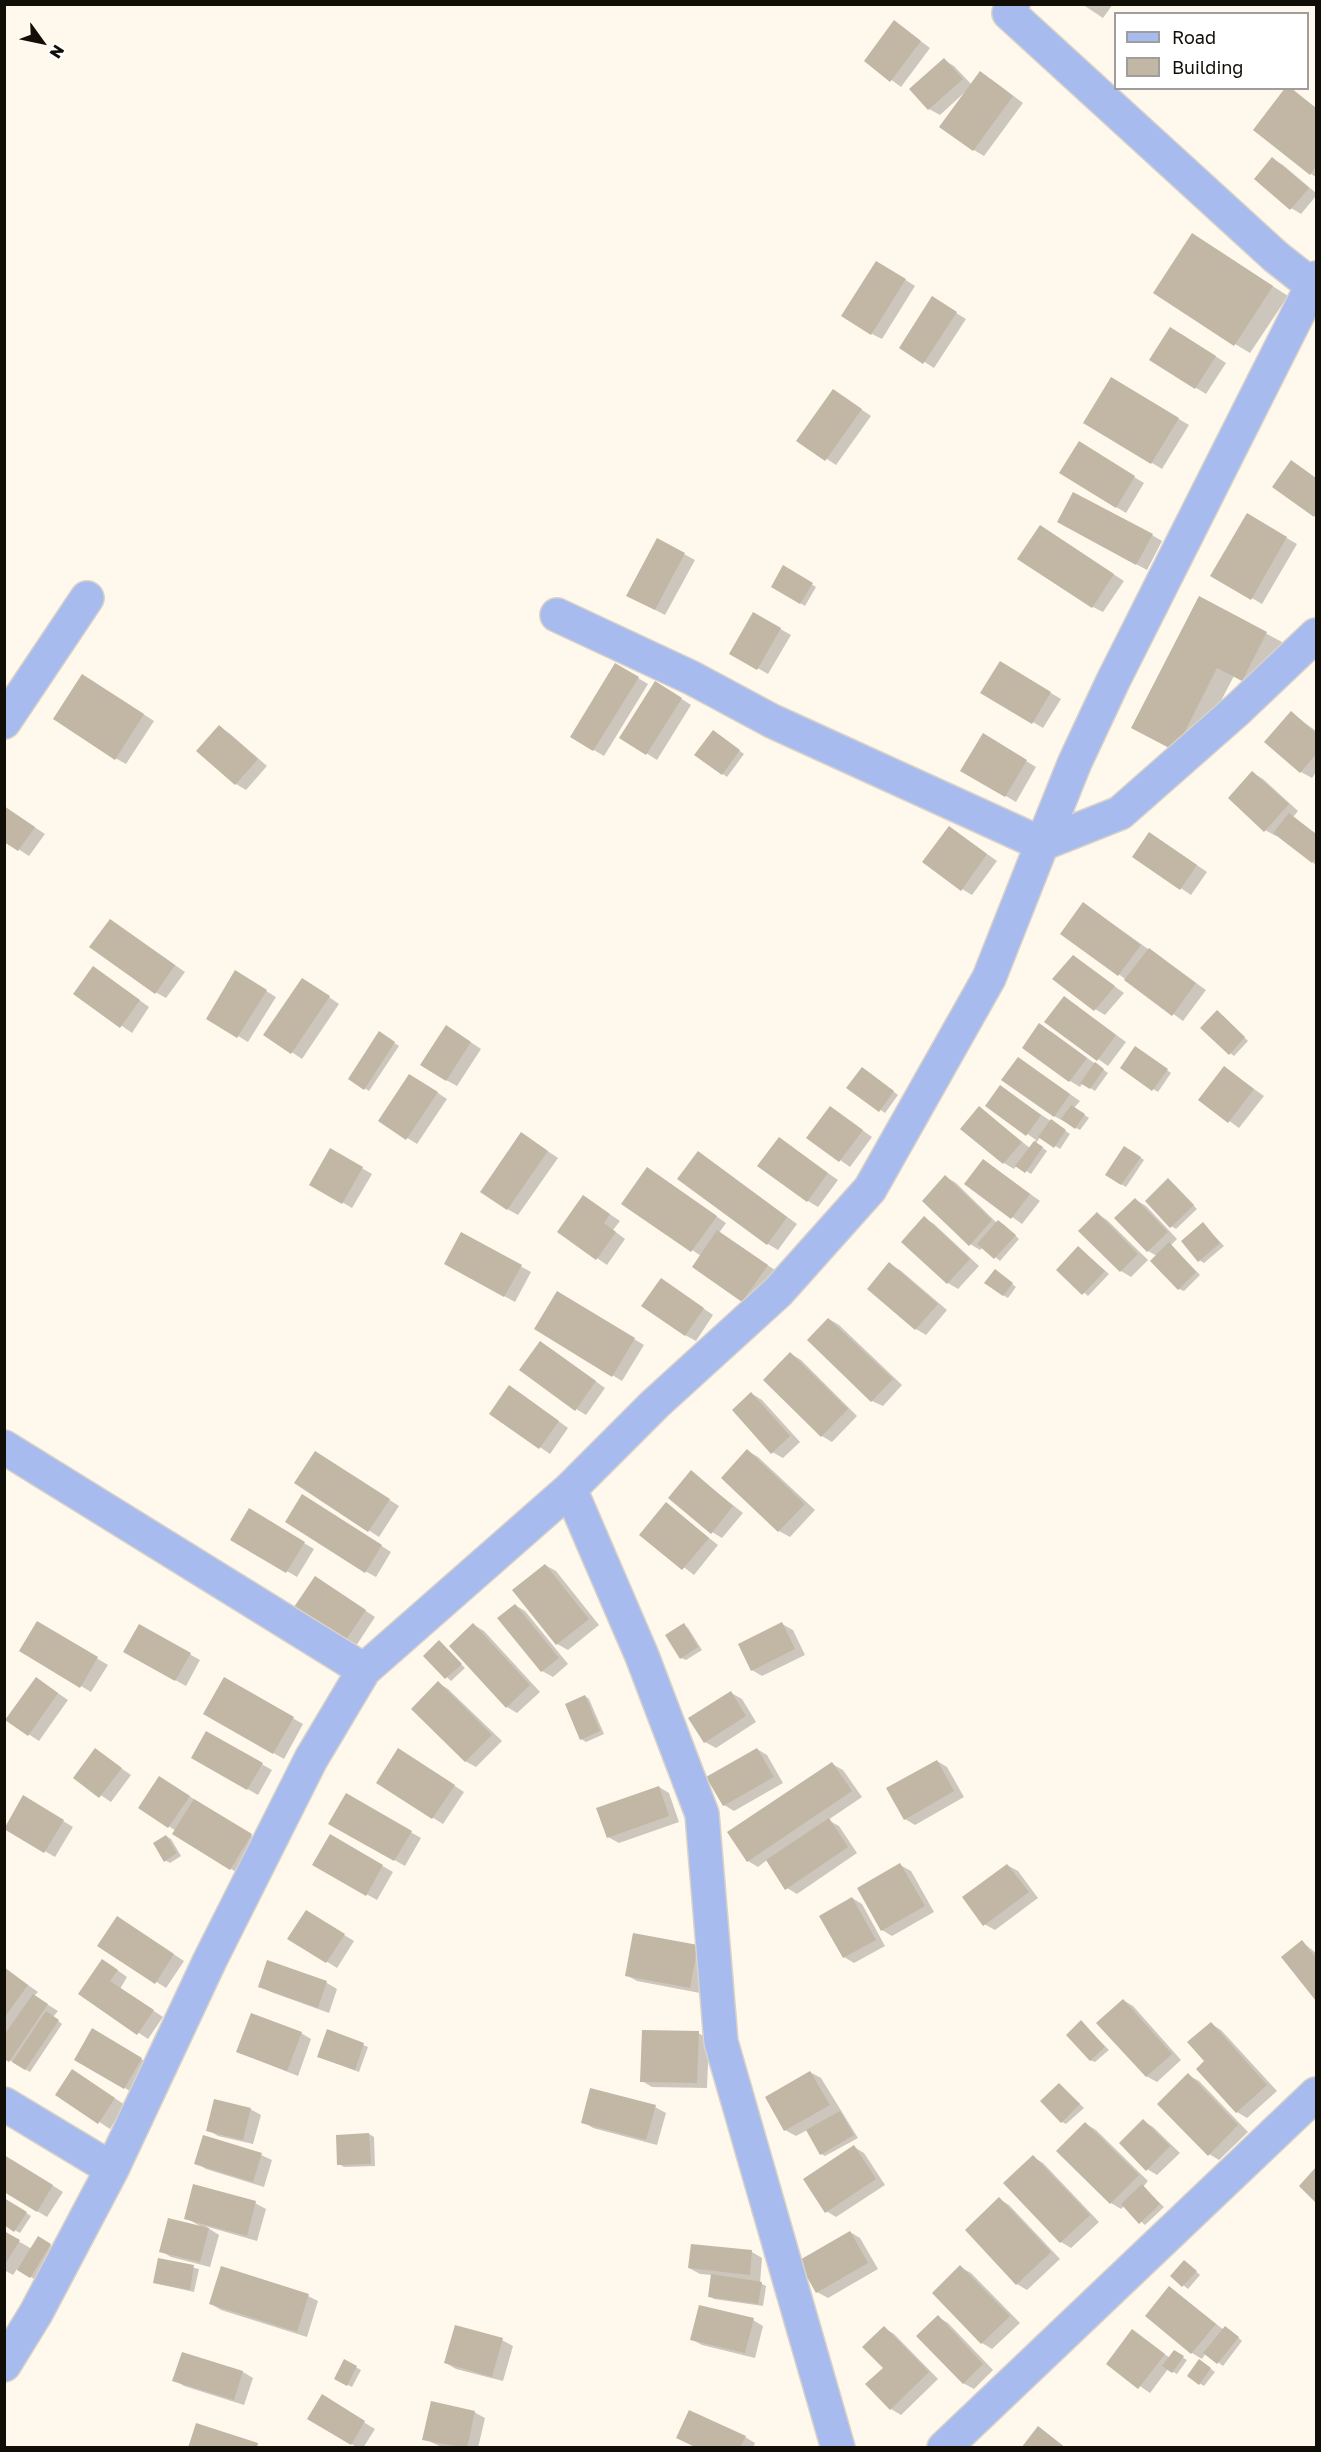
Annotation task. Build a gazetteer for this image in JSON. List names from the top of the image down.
{
  "legend": ["Road", "Building"],
  "north": "bottom right"
}
